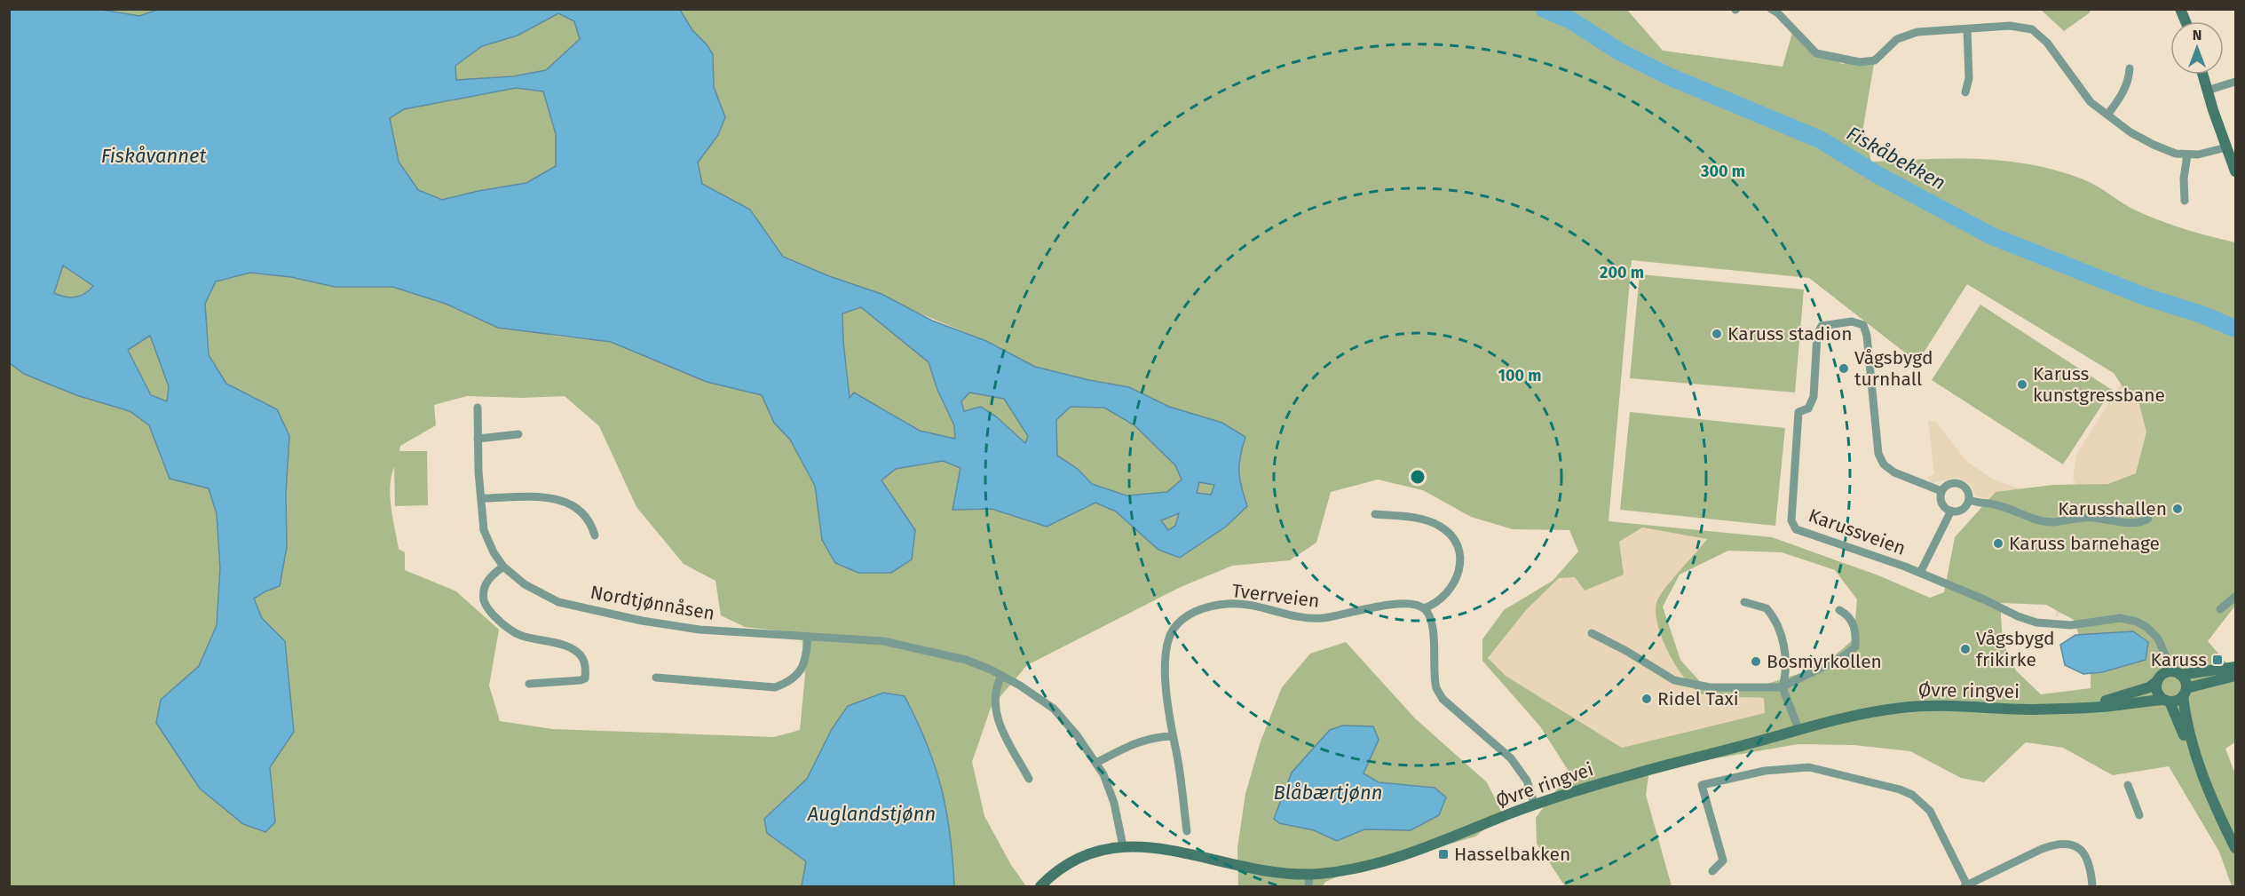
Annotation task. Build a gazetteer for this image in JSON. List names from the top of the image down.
{
  "streets": {
    "street": [
      "Karussveien",
      "Tverrveien",
      "Nordtjønnåsen",
      "Øvre ringvei"
    ]
  },
  "crossings": [
    ["Karussveien", "Øvre ringvei"],
    ["Nordtjønnåsen", "Øvre ringvei"]
  ],
  "water": [
    "Fiskåvannet",
    "Fiskåbekken",
    "Blåbærtjønn",
    "Auglandstjønn"
  ],
  "places": {
    "other": [
      "Karuss stadion",
      "Vågsbygd turnhall",
      "Karuss kunstgressbane",
      "Karusshallen",
      "Karuss barnehage",
      "Vågsbygd frikirke",
      "Bosmyrkollen",
      "Ridel Taxi"
    ],
    "transit": ["Karuss", "Hasselbakken"]
  },
  "north": "top",
  "rings": ["300 m", "200 m", "100 m"]
}
